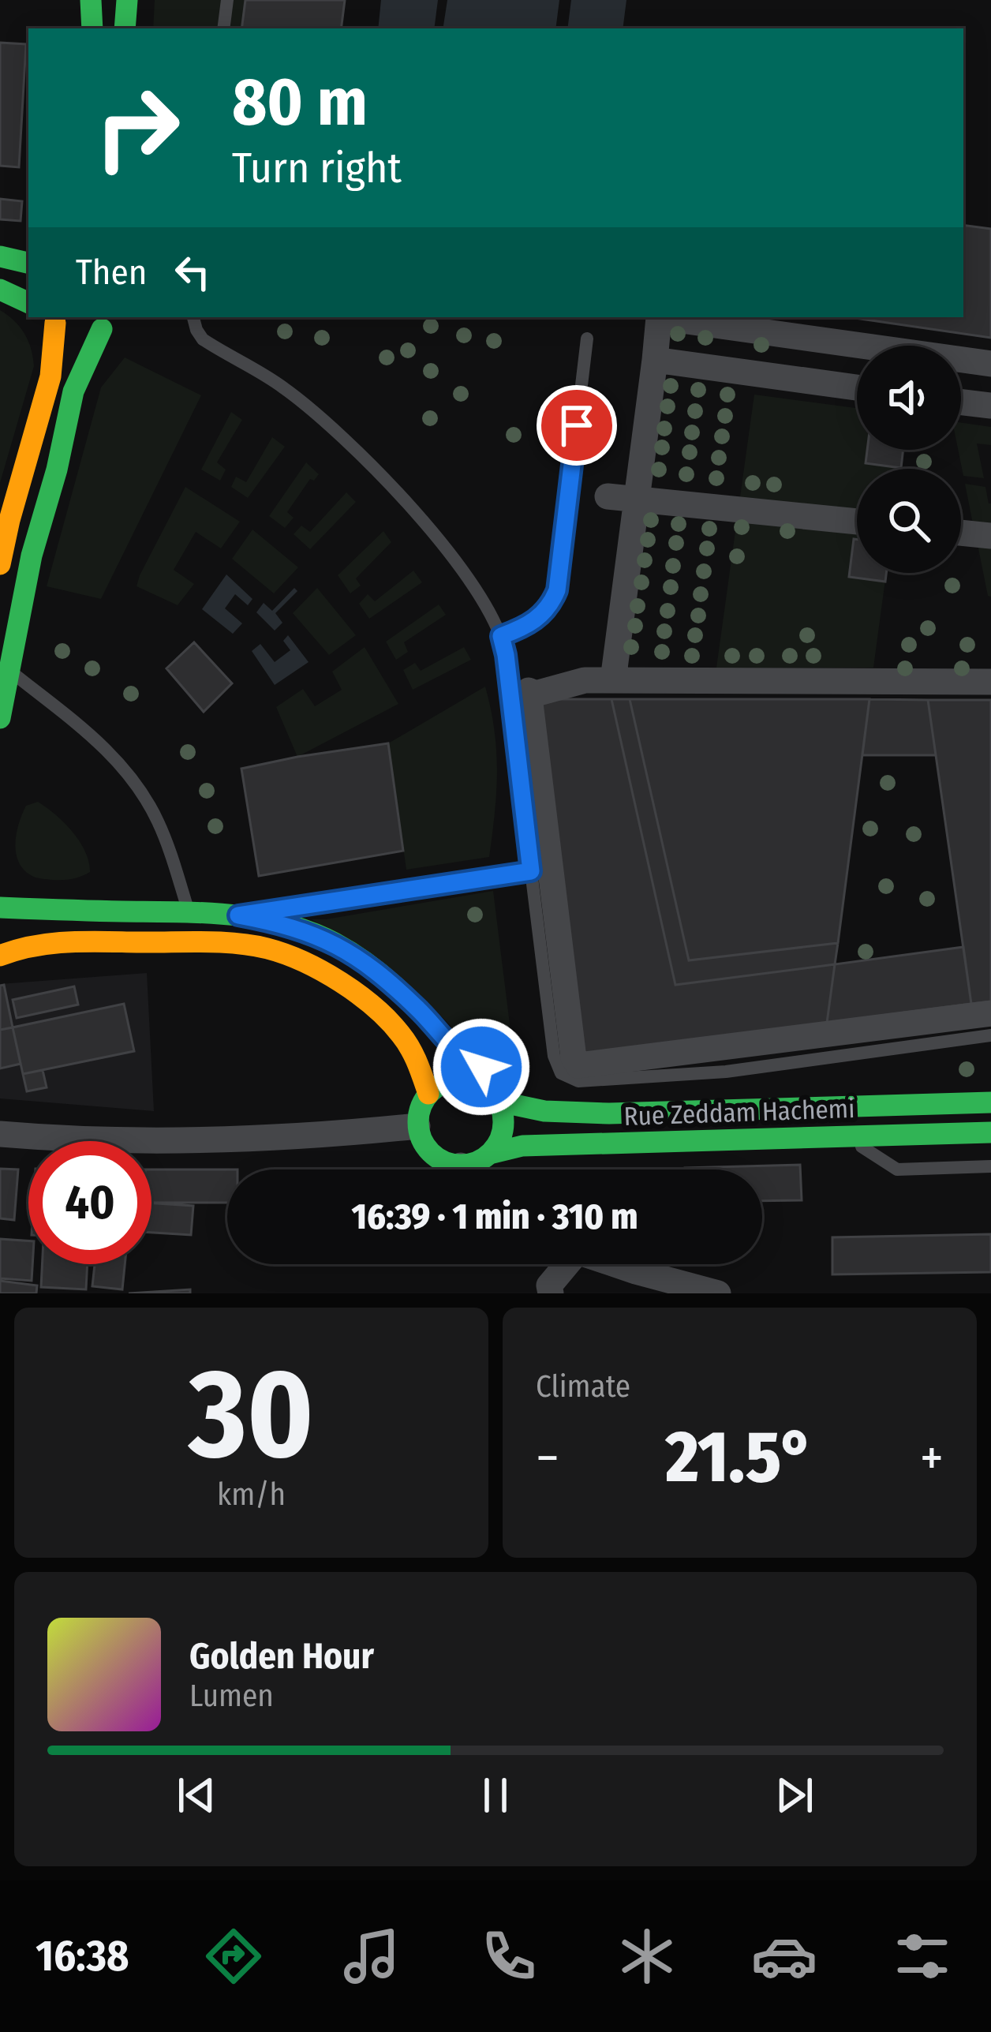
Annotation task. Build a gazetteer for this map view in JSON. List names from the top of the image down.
{
  "streets": {
    "street": ["Rue Zeddam Hachemi"]
  },
  "page": {
    "turn": ["80 m", "Turn right"],
    "then": "Then",
    "limit": "40",
    "trip": "16:39 · 1 min · 310 m",
    "tile": [
      ["30", "km/h"],
      "Climate"
    ],
    "heat": ["−", "21.5°", "+"],
    "song": ["Golden Hour", "Lumen"],
    "tabs": "16:38"
  }
}
